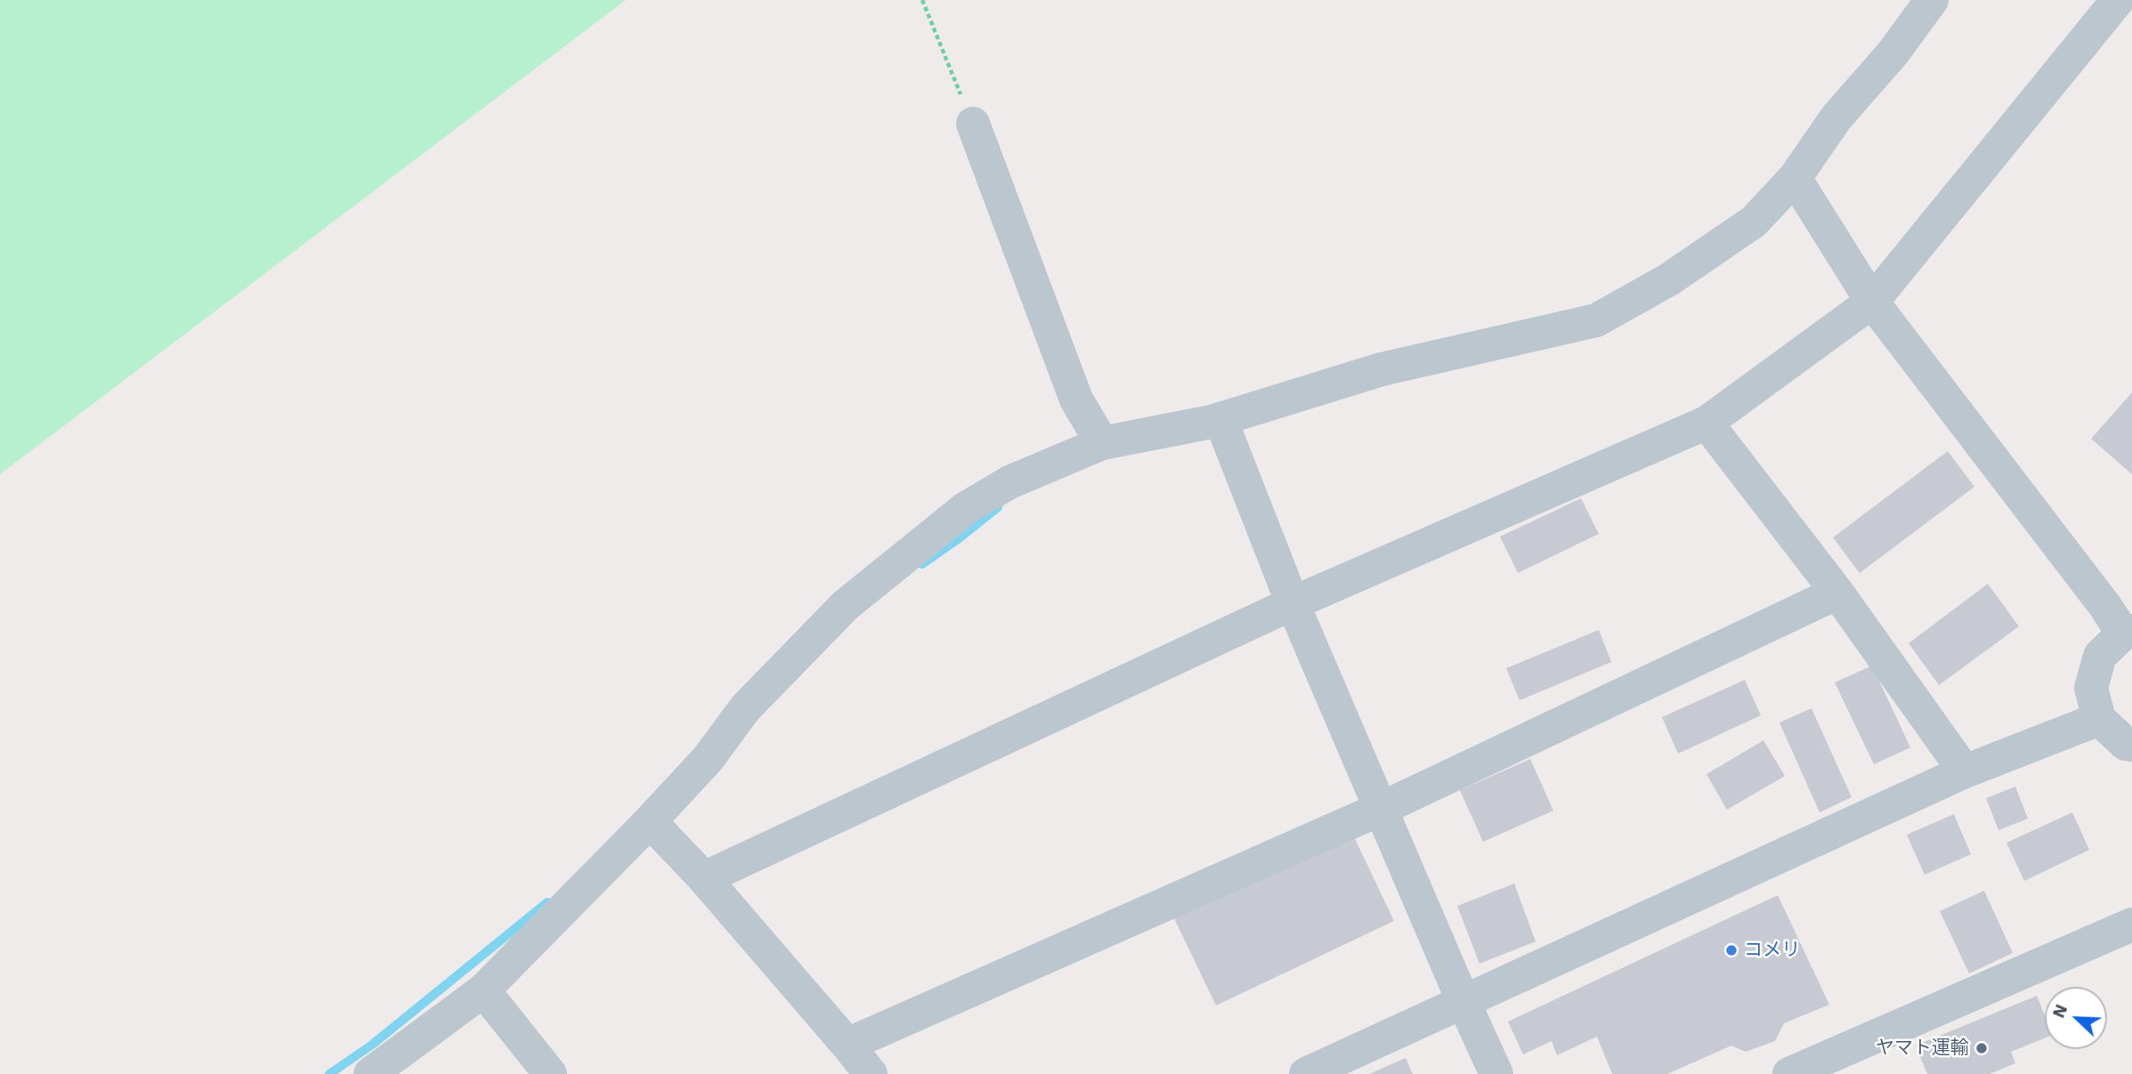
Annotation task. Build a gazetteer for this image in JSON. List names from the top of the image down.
{
  "places": ["コメリ", "ヤマト運輸"],
  "north": "top left"
}
